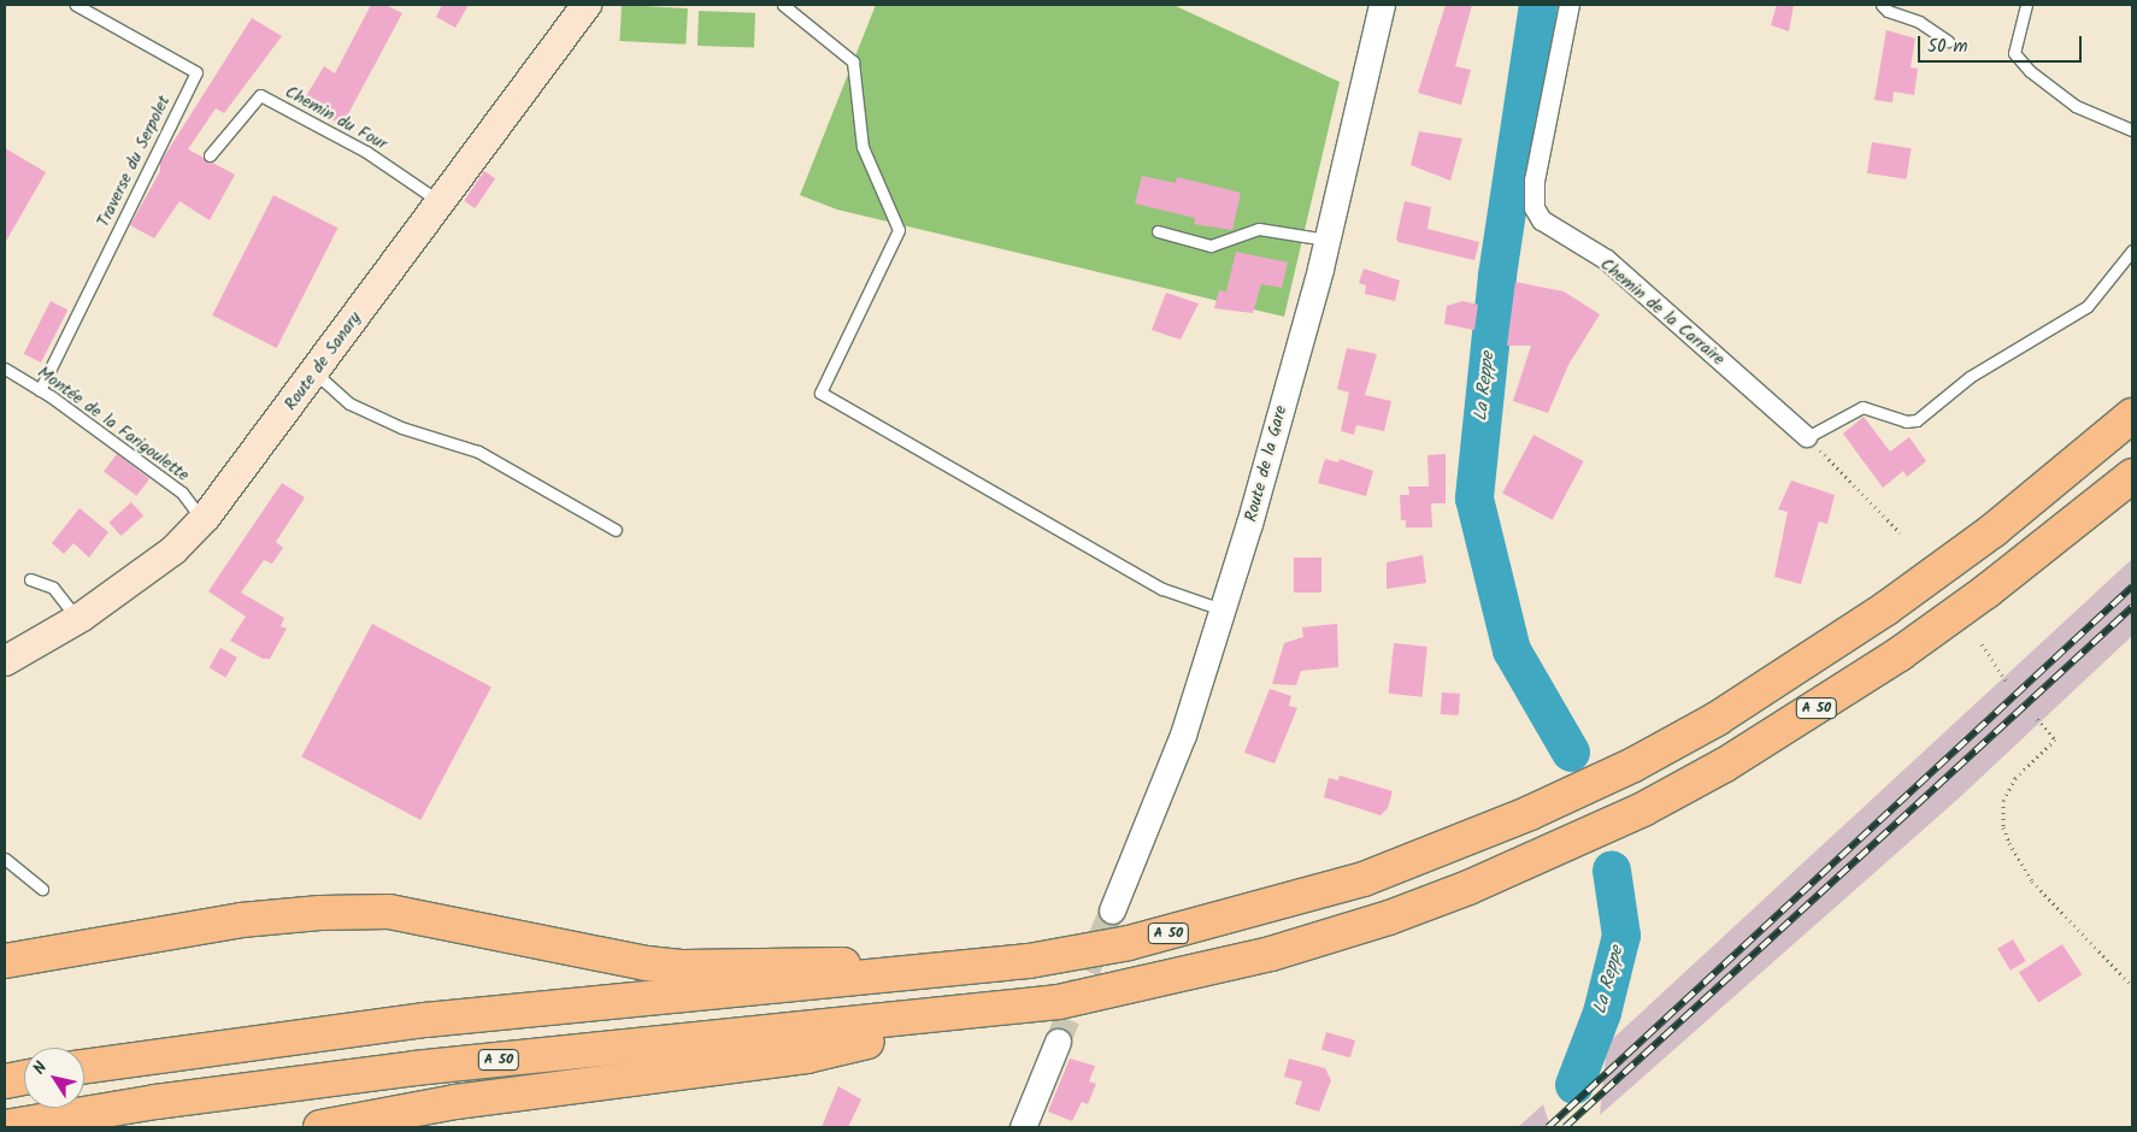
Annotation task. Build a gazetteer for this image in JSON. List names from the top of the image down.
{
  "streets": {
    "highway": ["A 50"],
    "main road": ["Route de Sanary"],
    "street": ["Chemin de la Carraire", "Route de la Gare"],
    "lane": ["Chemin du Four", "Traverse du Serpolet", "Montée de la Farigoulette"]
  },
  "crossings": [
    ["Chemin du Four", "Route de Sanary"],
    ["Traverse du Serpolet", "Montée de la Farigoulette"],
    ["Route de Sanary", "Montée de la Farigoulette"]
  ],
  "water": ["La Reppe"],
  "scale_bar": "50 m",
  "north": "top left"
}
